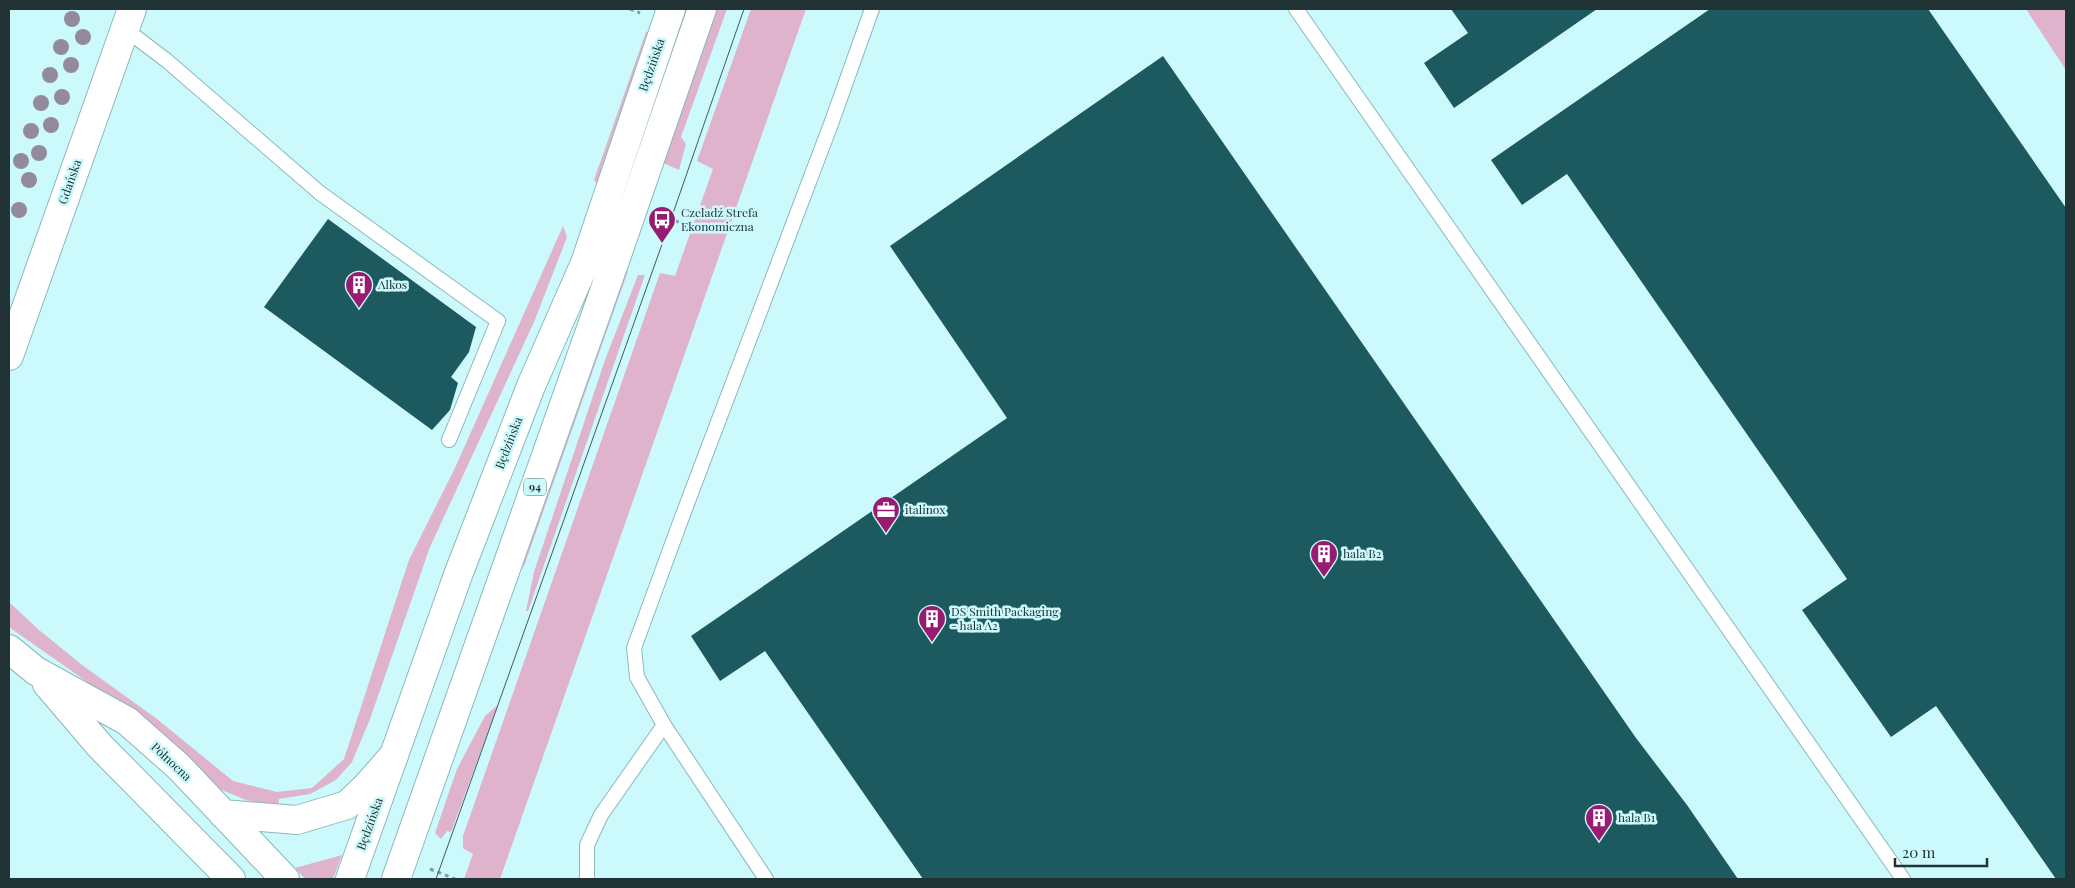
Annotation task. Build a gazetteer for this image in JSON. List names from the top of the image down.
{
  "streets": {
    "main road": [
      "Będzińska",
      "Gdańska",
      "94",
      "Północna"
    ]
  },
  "places": {
    "bus stop": ["Czeladź Strefa Ekonomiczna"],
    "building": [
      "Alkos",
      "hala B2",
      "DS Smith Packaging - hala A2",
      "hala B1"
    ],
    "office": ["italinox"]
  },
  "scale_bar": "20 m"
}
